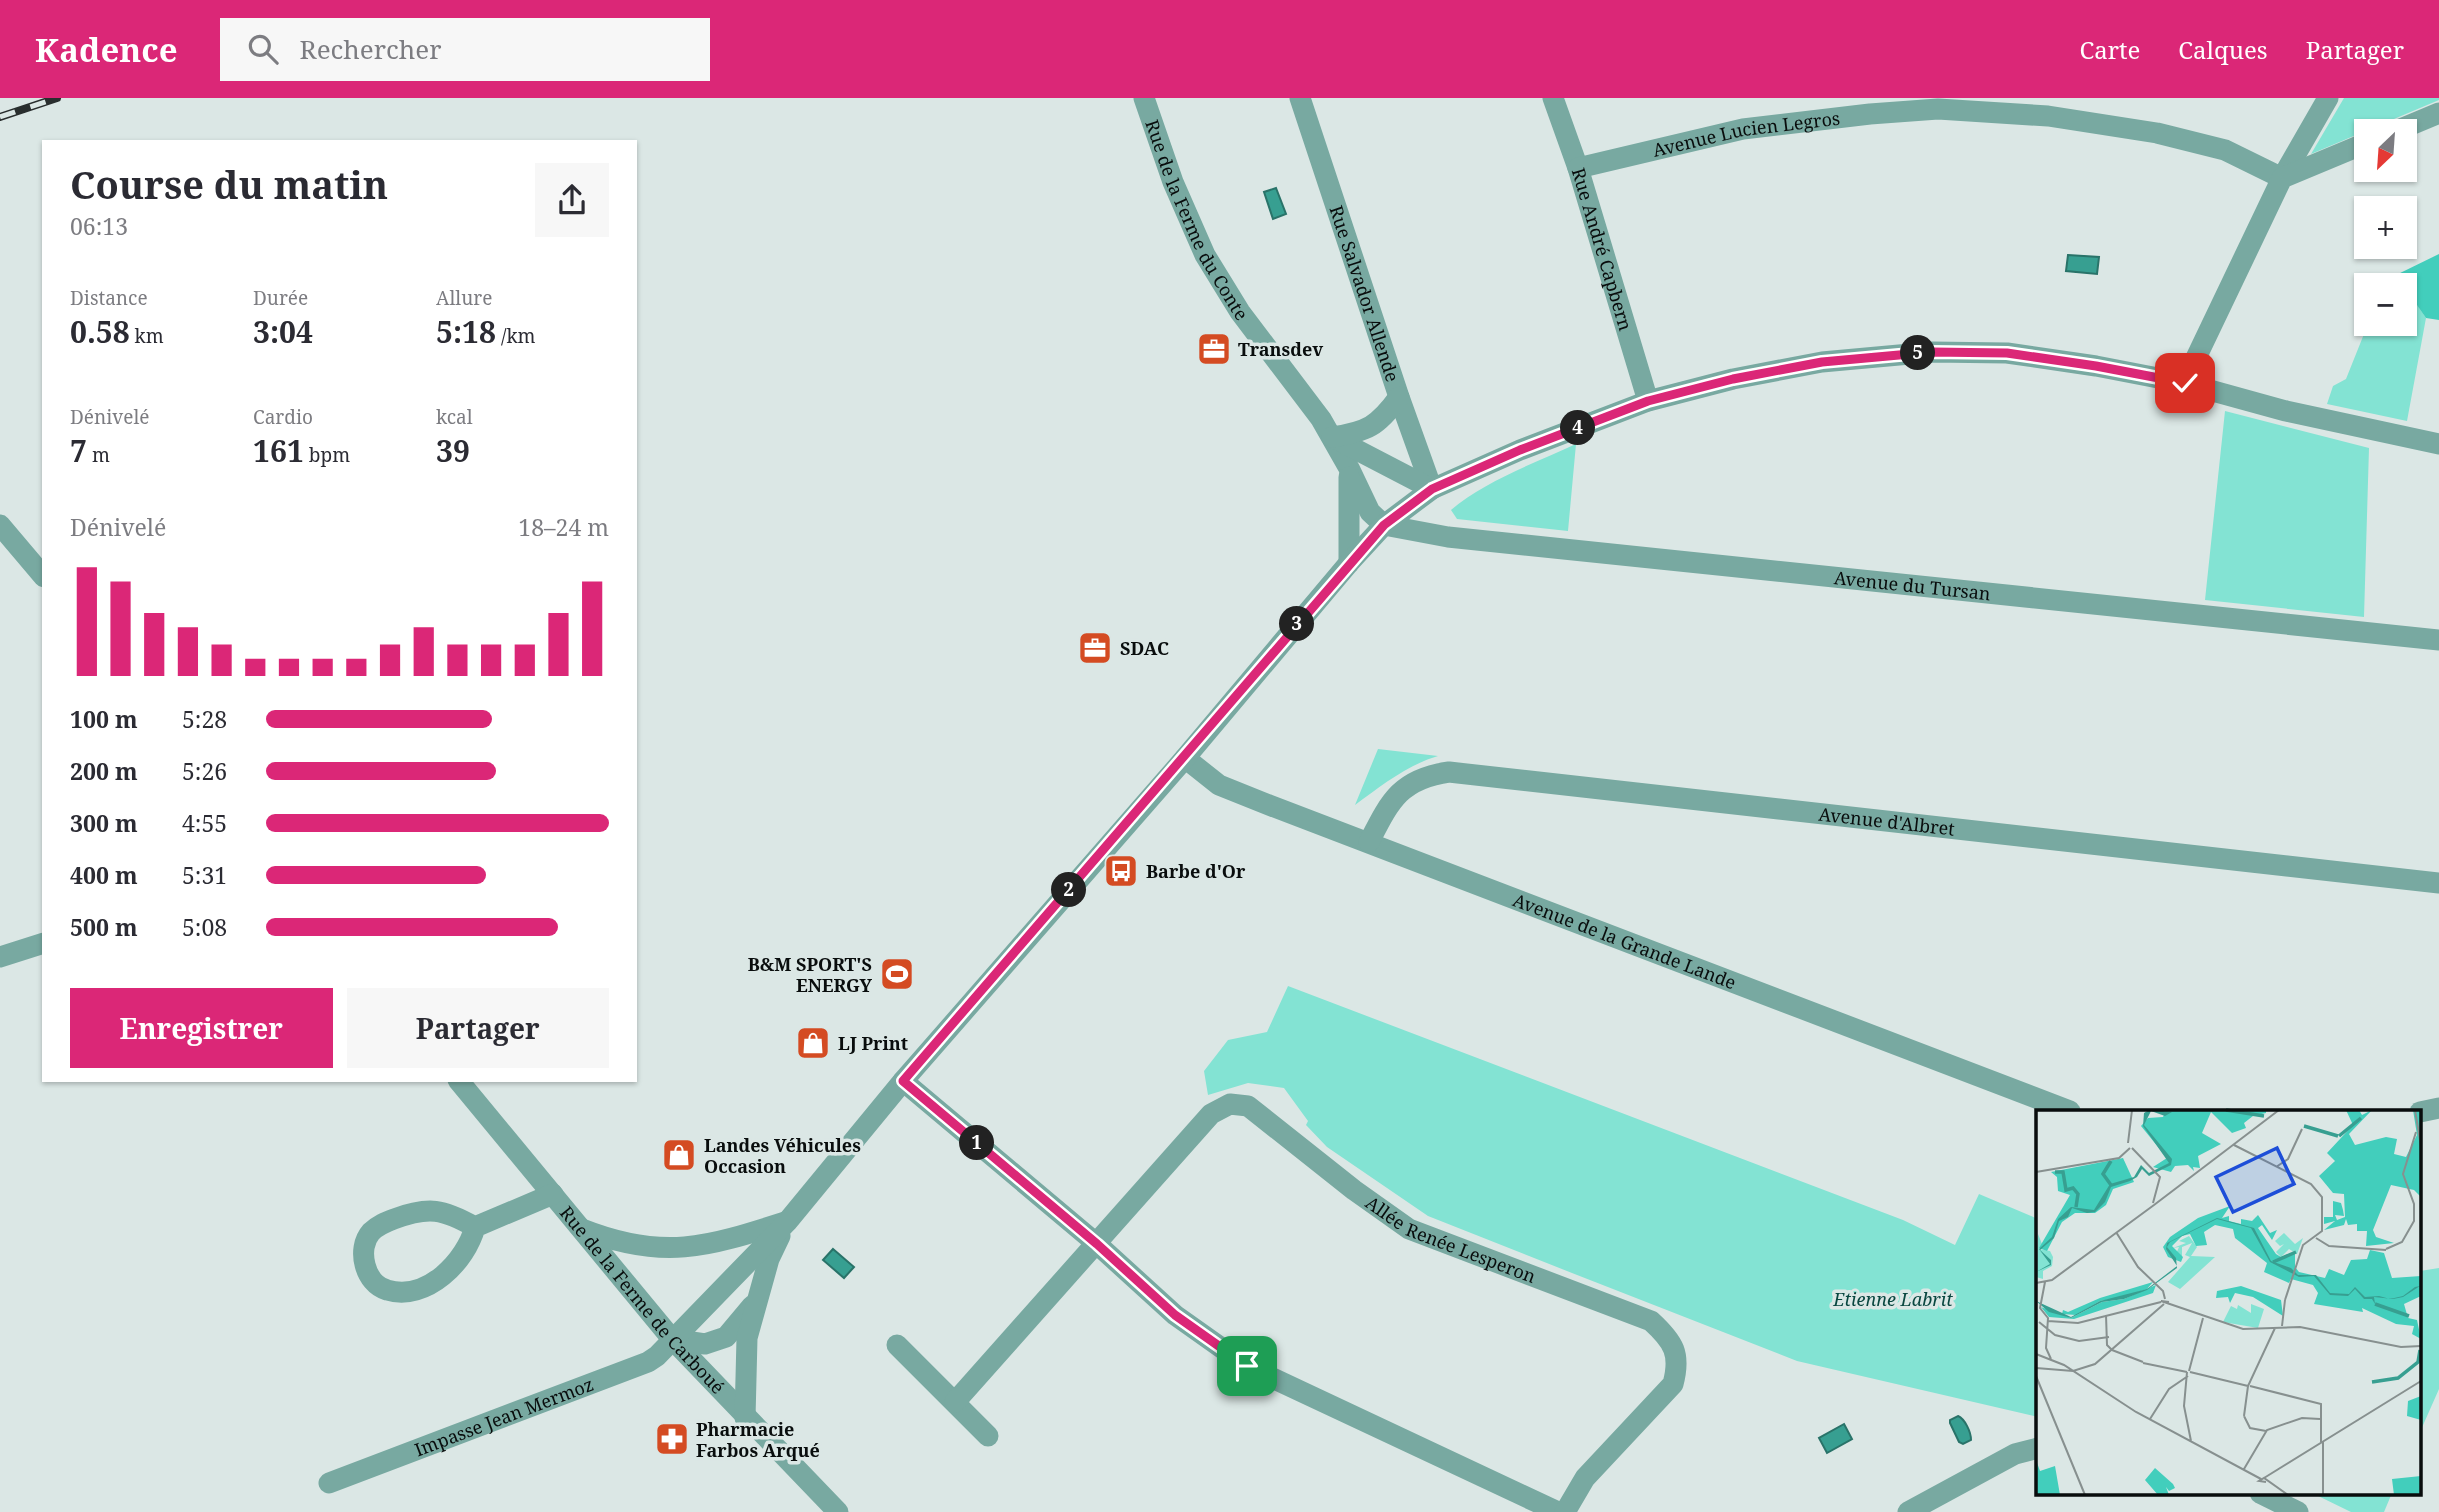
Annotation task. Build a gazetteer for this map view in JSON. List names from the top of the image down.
{
  "streets": {
    "street": [
      "Avenue Lucien Legros",
      "Rue de la Ferme du Conte",
      "Rue André Capbern",
      "Rue Salvador Allende",
      "Avenue du Tursan",
      "Avenue d'Albret",
      "Avenue de la Grande Lande",
      "Allée Renée Lesperon",
      "Rue de la Ferme de Carboué",
      "Impasse Jean Mermoz"
    ]
  },
  "crossings": [
    ["Avenue Lucien Legros", "Rue André Capbern"],
    ["Rue de la Ferme du Conte", "Avenue du Tursan"],
    ["Avenue d'Albret", "Avenue de la Grande Lande"],
    ["Rue de la Ferme de Carboué", "Impasse Jean Mermoz"]
  ],
  "parks": ["Etienne Labrit"],
  "places": {
    "office": ["Transdev", "SDAC"],
    "bus stop": ["Barbe d'Or"],
    "sports": ["B&M SPORT'S ENERGY"],
    "shop": ["LJ Print", "Landes Véhicules Occasion"],
    "pharmacy": ["Pharmacie Farbos Arqué"]
  },
  "north": "bottom left",
  "page": {
    "header": "Kadence",
    "search": "Rechercher",
    "nav": ["Carte", "Calques", "Partager"],
    "map_buttons": ["+", "−"],
    "heading": ["Course du matin", "06:13"],
    "stats": [
      ["Distance", "0.58 km"],
      ["Durée", "3:04"],
      ["Allure", "5:18 /km"],
      ["Dénivelé", "7 m"],
      ["Cardio", "161 bpm"],
      ["kcal", "39"]
    ],
    "pins": [
      "5",
      "4",
      "3",
      "2",
      "1"
    ],
    "chart": ["Dénivelé", "18–24 m"],
    "list": [
      {
        "name": "100 m",
        "note": "5:28"
      },
      {
        "name": "200 m",
        "note": "5:26"
      },
      {
        "name": "300 m",
        "note": "4:55"
      },
      {
        "name": "400 m",
        "note": "5:31"
      },
      {
        "name": "500 m",
        "note": "5:08"
      }
    ],
    "buttons": ["Enregistrer", "Partager"]
  }
}
